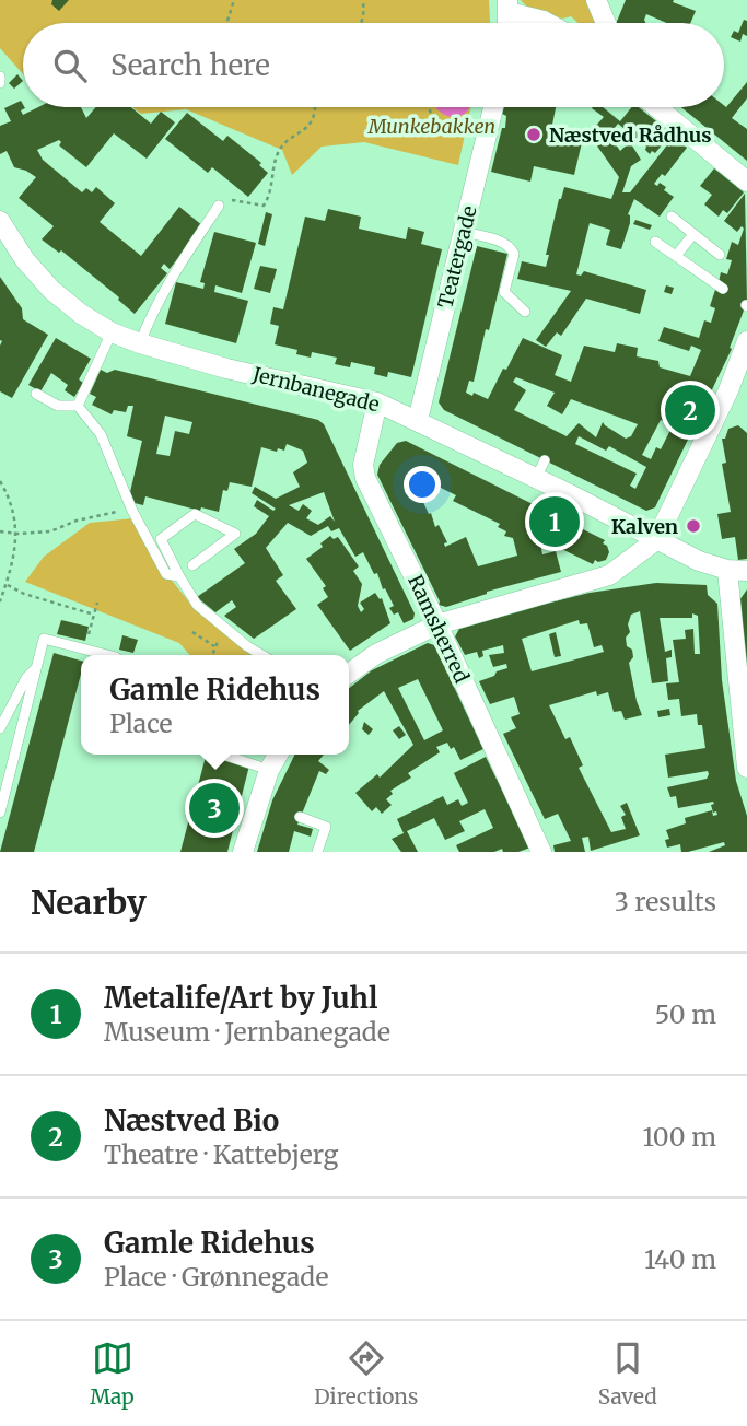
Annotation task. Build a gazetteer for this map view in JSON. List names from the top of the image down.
{
  "streets": {
    "street": ["Teatergade", "Jernbanegade", "Ramsherred"]
  },
  "crossings": [
    ["Teatergade", "Jernbanegade"],
    ["Jernbanegade", "Ramsherred"]
  ],
  "parks": ["Munkebakken"],
  "places": ["Næstved Rådhus", "Kalven"],
  "page": {
    "search": "Search here",
    "pins": ["2", "1", "3"],
    "popup": ["Gamle Ridehus", "Place"],
    "heading": ["Nearby", "3 results"],
    "list": [
      {
        "mark": "1",
        "name": "Metalife/Art by Juhl",
        "note": "Museum · Jernbanegade",
        "value": "50 m"
      },
      {
        "mark": "2",
        "name": "Næstved Bio",
        "note": "Theatre · Kattebjerg",
        "value": "100 m"
      },
      {
        "mark": "3",
        "name": "Gamle Ridehus",
        "note": "Place · Grønnegade",
        "value": "140 m"
      }
    ],
    "nav": ["Map", "Directions", "Saved"]
  }
}
